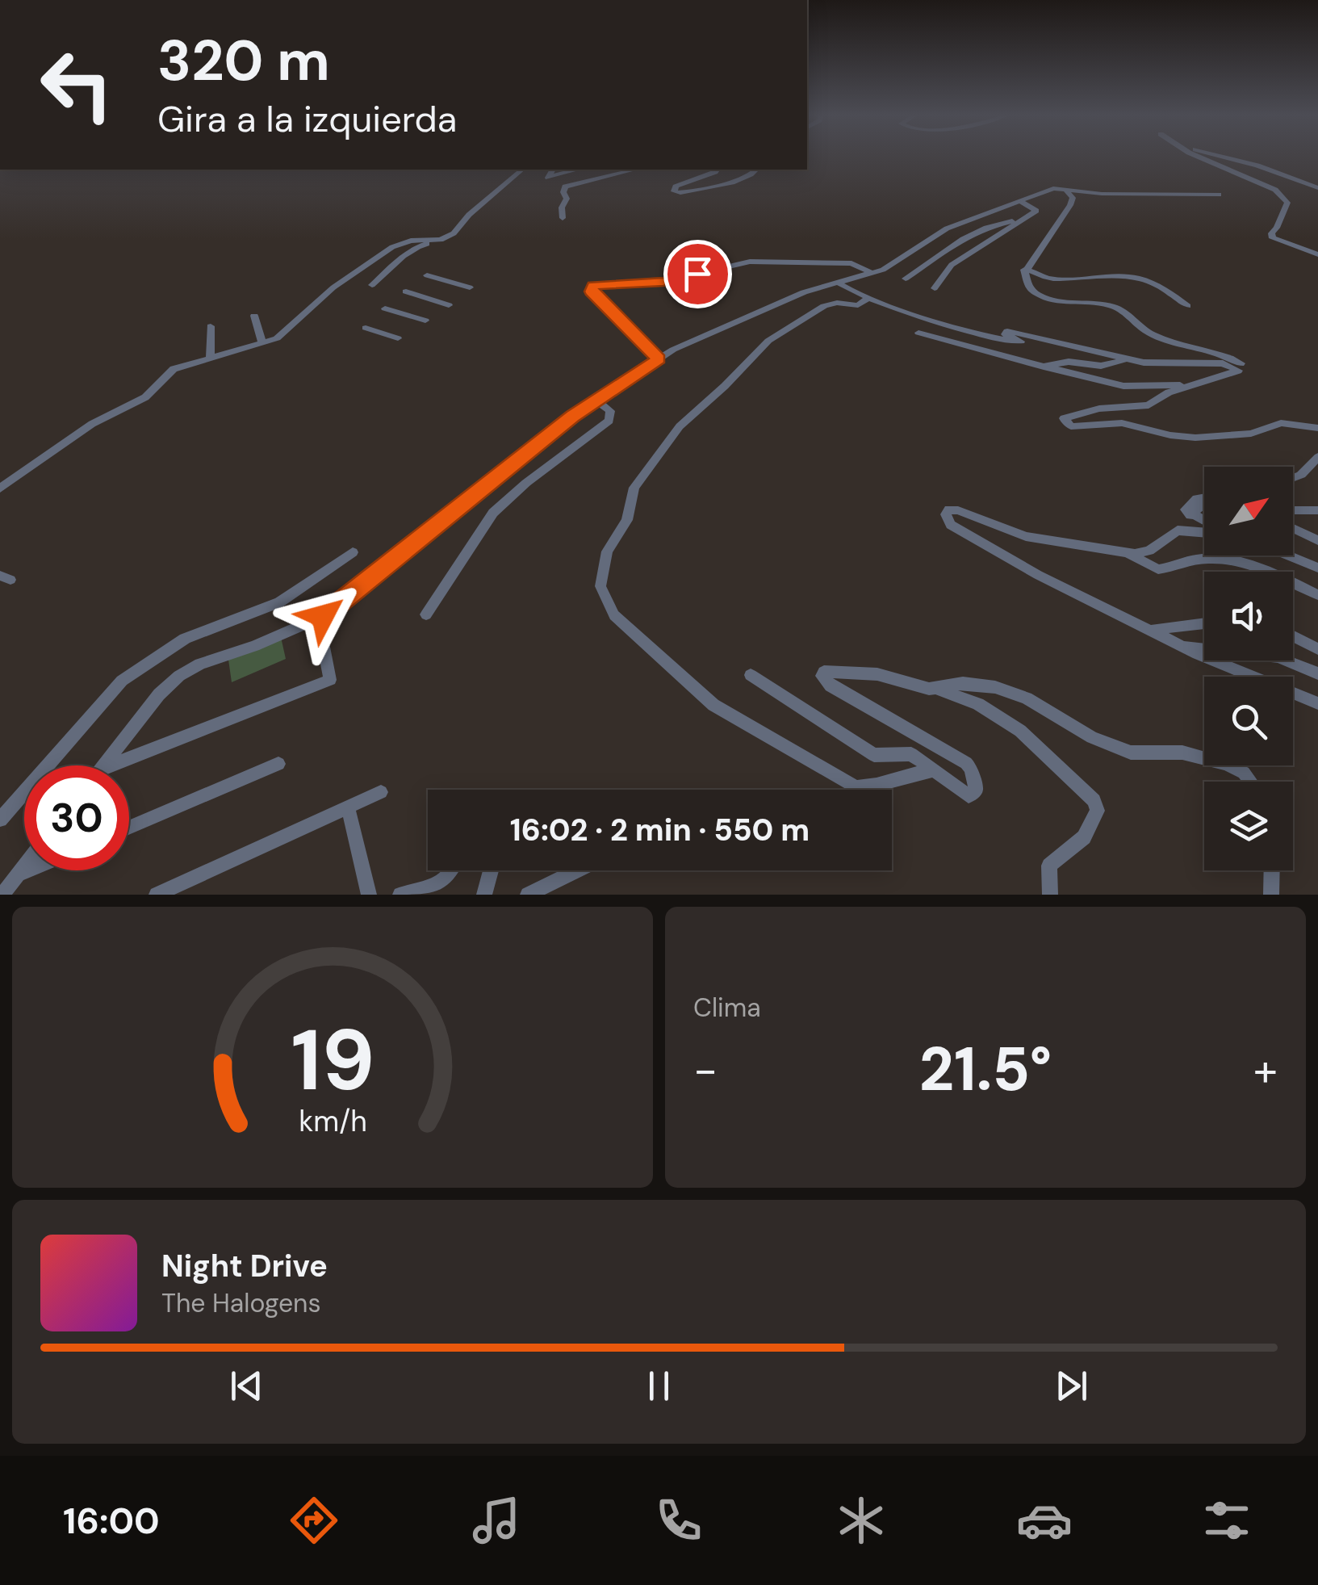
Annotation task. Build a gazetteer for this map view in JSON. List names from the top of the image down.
{
  "north": "top right",
  "page": {
    "turn": ["320 m", "Gira a la izquierda"],
    "limit": "30",
    "trip": "16:02 · 2 min · 550 m",
    "tile": "Clima",
    "heat": ["−", "21.5°", "+"],
    "song": ["Night Drive", "The Halogens"],
    "tabs": "16:00",
    "gauge": ["19", "km/h"]
  }
}
